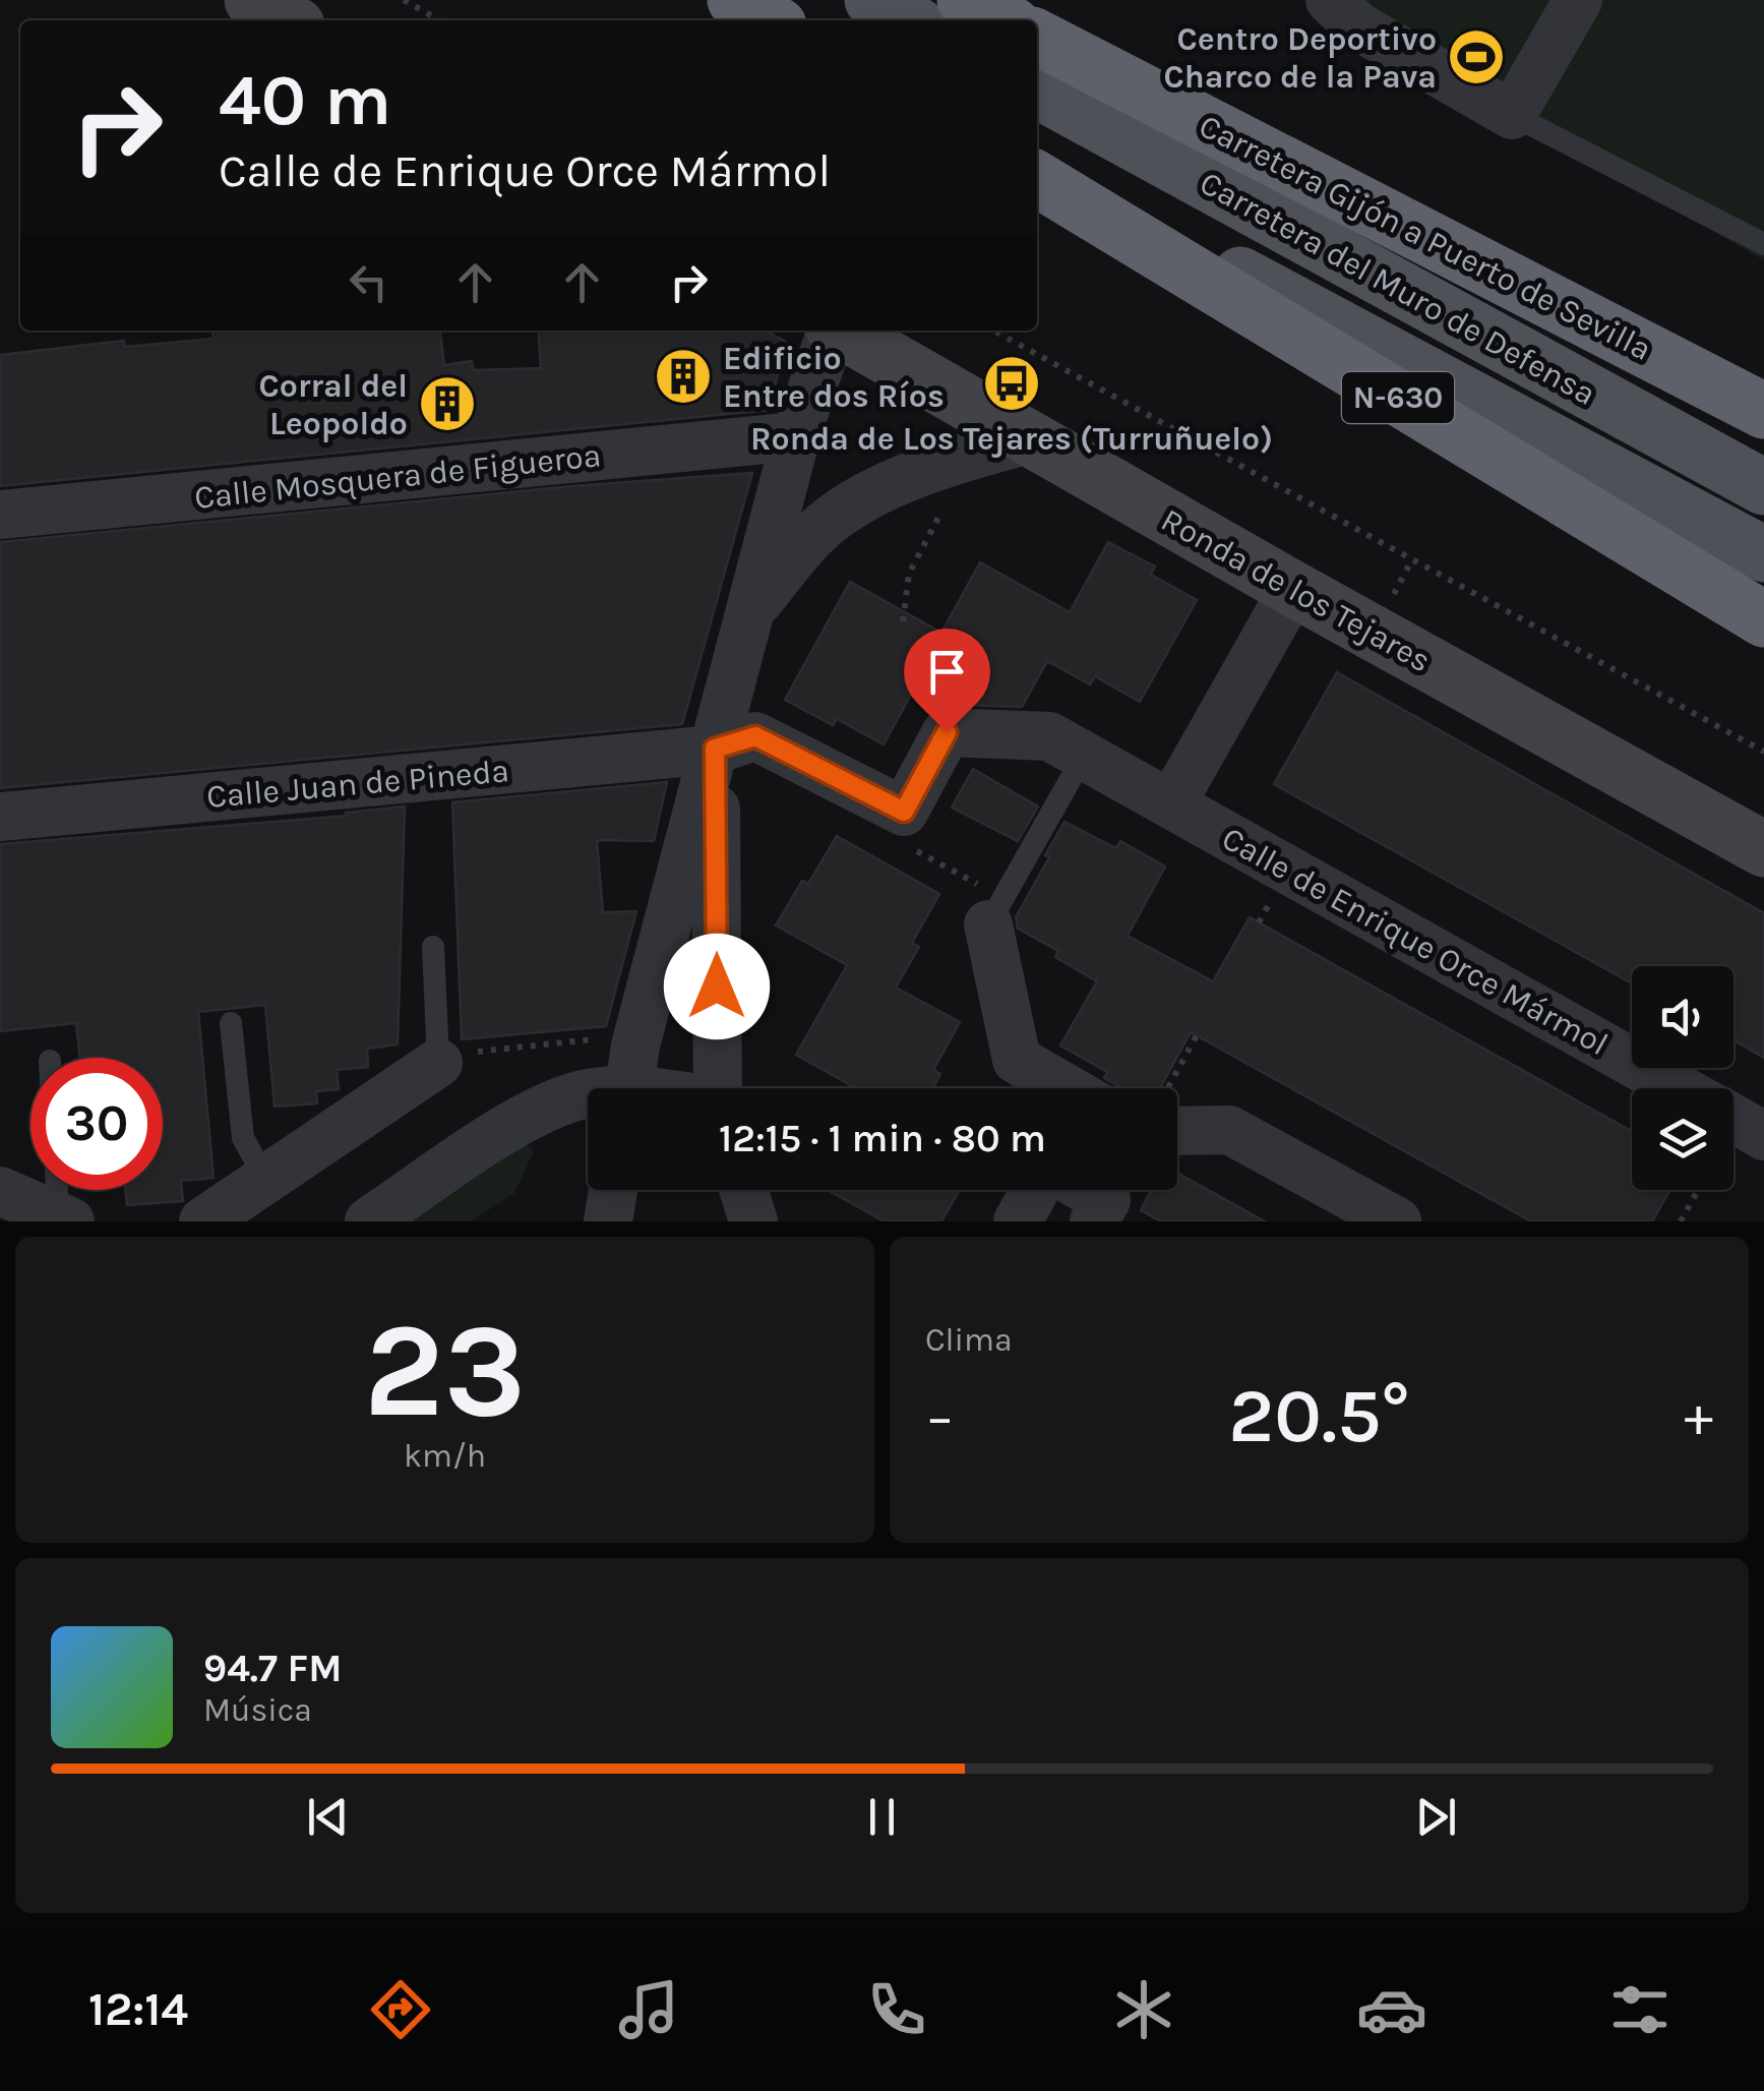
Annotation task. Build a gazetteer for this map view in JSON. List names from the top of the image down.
{
  "streets": {
    "highway": ["Carretera Gijón a Puerto de Sevilla", "N-630"],
    "main road": ["Carretera del Muro de Defensa"],
    "street": [
      "Calle Mosquera de Figueroa",
      "Ronda de los Tejares",
      "Calle Juan de Pineda",
      "Calle de Enrique Orce Mármol"
    ]
  },
  "places": {
    "sports": ["Centro Deportivo Charco de la Pava"],
    "building": ["Edificio Entre dos Ríos", "Corral del Leopoldo"],
    "bus stop": ["Ronda de Los Tejares (Turruñuelo)"]
  },
  "page": {
    "turn": ["40 m", "Calle de Enrique Orce Mármol"],
    "limit": "30",
    "trip": "12:15 · 1 min · 80 m",
    "tile": [
      ["23", "km/h"],
      "Clima"
    ],
    "heat": ["−", "20.5°", "+"],
    "song": ["94.7 FM", "Música"],
    "tabs": "12:14"
  }
}
